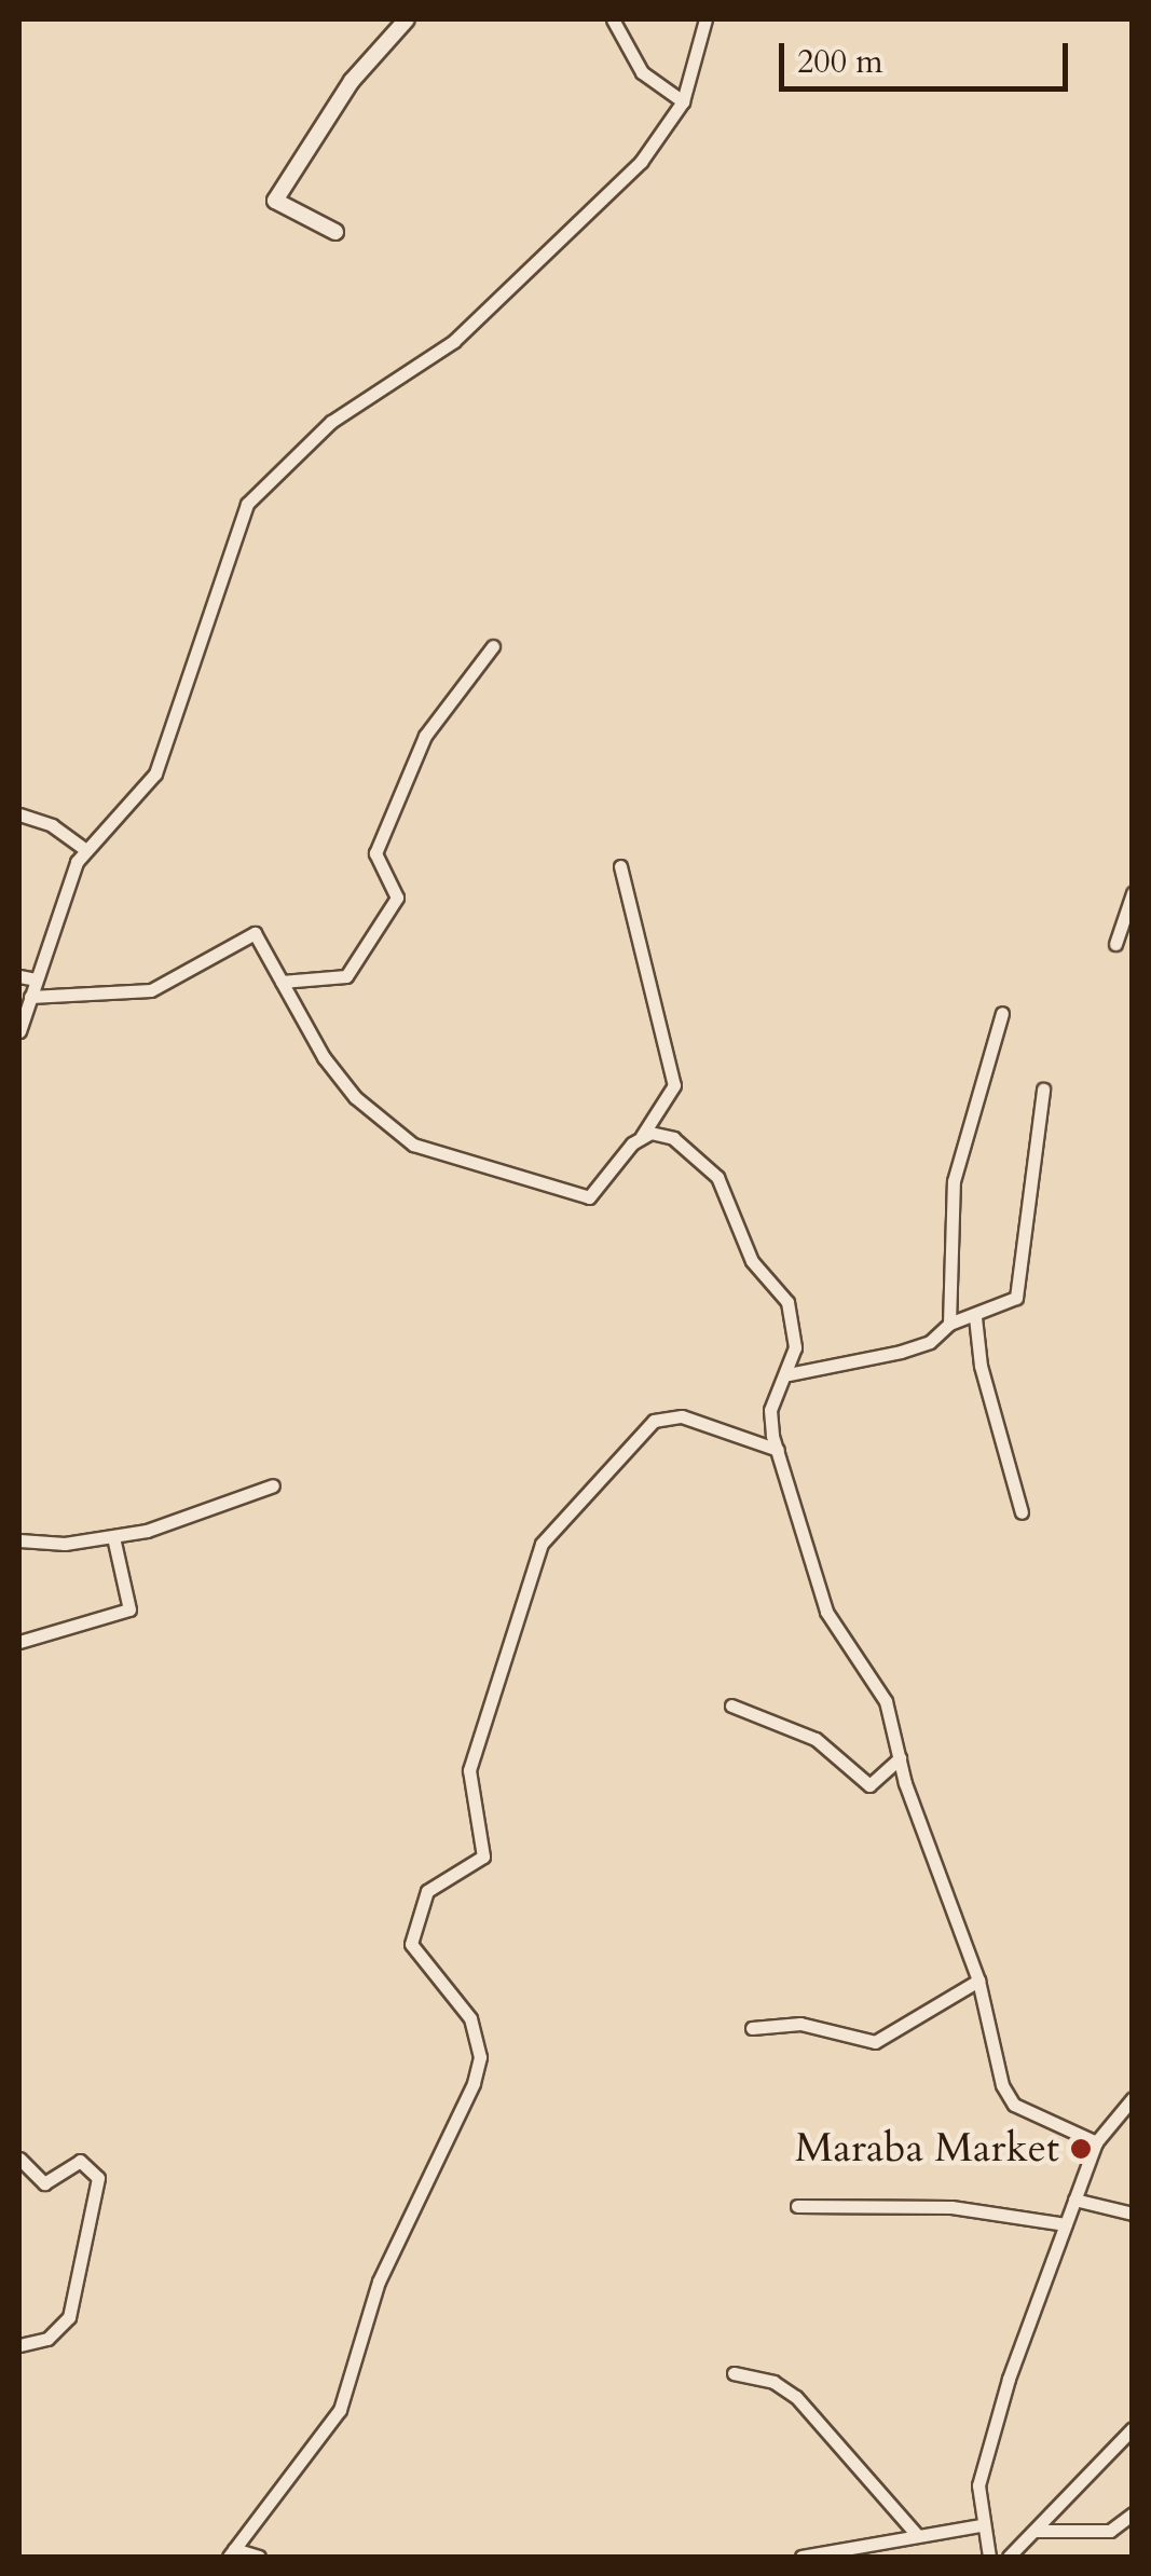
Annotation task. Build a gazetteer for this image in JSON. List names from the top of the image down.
{
  "places": ["Maraba Market"],
  "scale_bar": "200 m"
}
